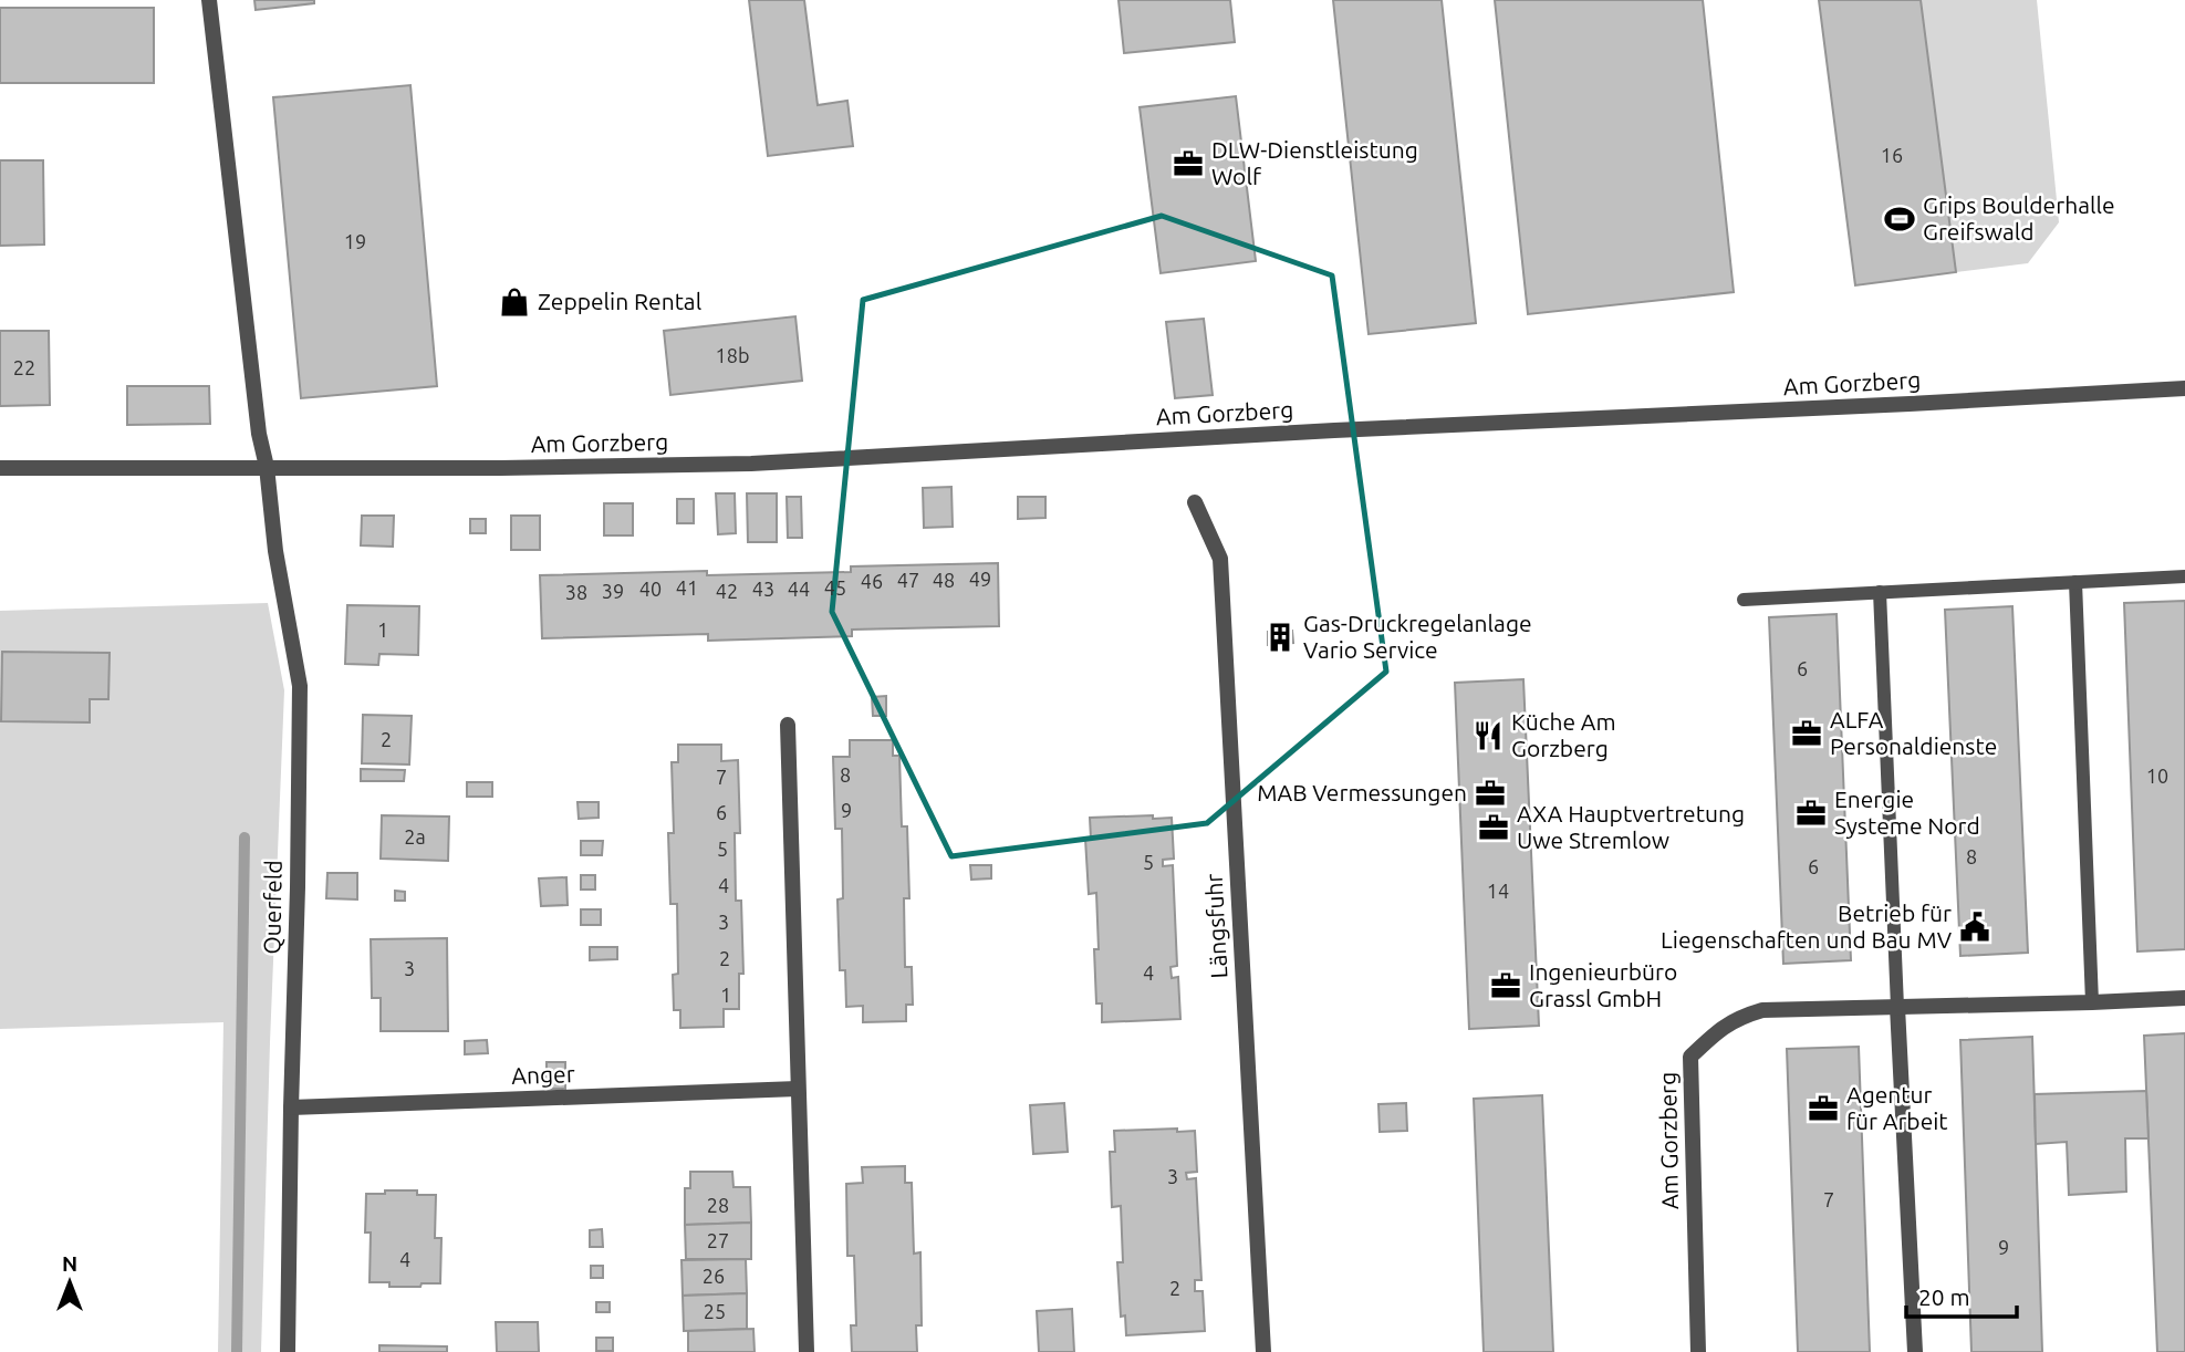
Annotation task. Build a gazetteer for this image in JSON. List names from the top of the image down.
{
  "streets": {
    "street": [
      "Am Gorzberg",
      "Querfeld",
      "Längsfuhr",
      "Anger"
    ]
  },
  "crossings": [
    ["Am Gorzberg", "Querfeld"],
    ["Querfeld", "Anger"]
  ],
  "places": {
    "office": [
      "DLW-Dienstleistung Wolf",
      "ALFA Personaldienste",
      "MAB Vermessungen",
      "Energie Systeme Nord",
      "AXA Hauptvertretung Uwe Stremlow",
      "Ingenieurbüro Grassl GmbH",
      "Agentur für Arbeit"
    ],
    "sports": ["Grips Boulderhalle Greifswald"],
    "shop": ["Zeppelin Rental"],
    "building": ["Gas-Druckregelanlage Vario Service"],
    "restaurant": ["Küche Am Gorzberg"],
    "public building": ["Betrieb für Liegenschaften und Bau MV"]
  },
  "house_numbers": [
    "16",
    "19",
    "18b",
    "22",
    "49",
    "47",
    "48",
    "46",
    "41",
    "45",
    "40",
    "43",
    "44",
    "39",
    "42",
    "38",
    "1",
    "6",
    "2",
    "8",
    "10",
    "7",
    "9",
    "6",
    "2a",
    "5",
    "8",
    "5",
    "6",
    "4",
    "14",
    "3",
    "2",
    "3",
    "4",
    "1",
    "3",
    "7",
    "28",
    "27",
    "9",
    "4",
    "26",
    "2",
    "25"
  ],
  "scale_bar": "20 m",
  "north": "top"
}
